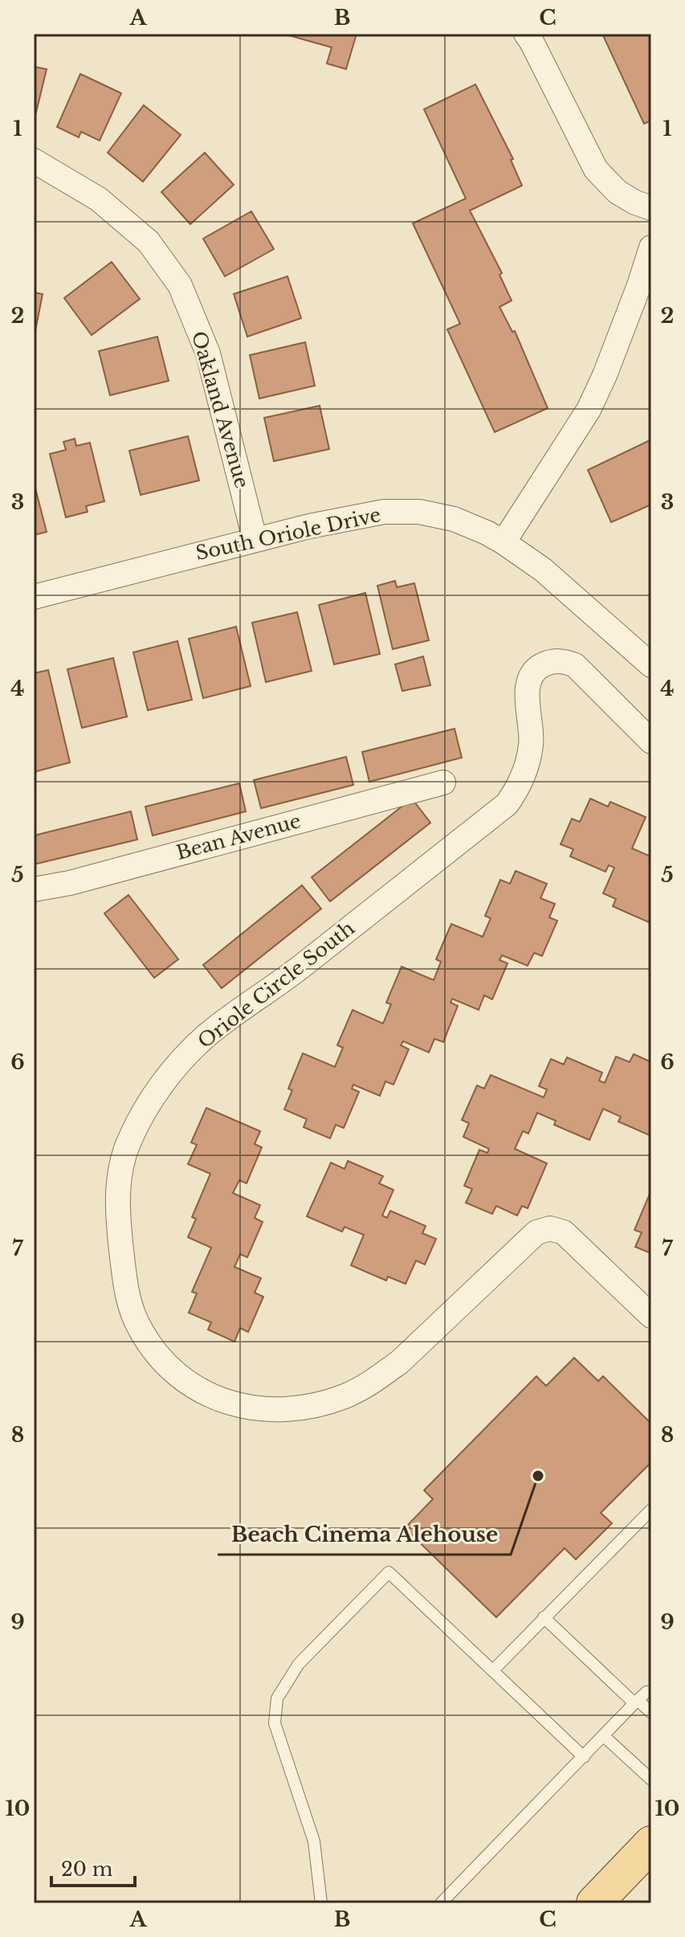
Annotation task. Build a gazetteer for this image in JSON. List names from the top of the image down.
{
  "streets": {
    "street": [
      "Oakland Avenue",
      "South Oriole Drive",
      "Bean Avenue",
      "Oriole Circle South"
    ]
  },
  "crossings": [
    ["Oakland Avenue", "South Oriole Drive"]
  ],
  "places": ["Beach Cinema Alehouse"],
  "scale_bar": "20 m",
  "grid": {
    "columns": ["A", "B", "C"],
    "rows": [
      "1",
      "2",
      "3",
      "4",
      "5",
      "6",
      "7",
      "8",
      "9",
      "10"
    ]
  }
}
